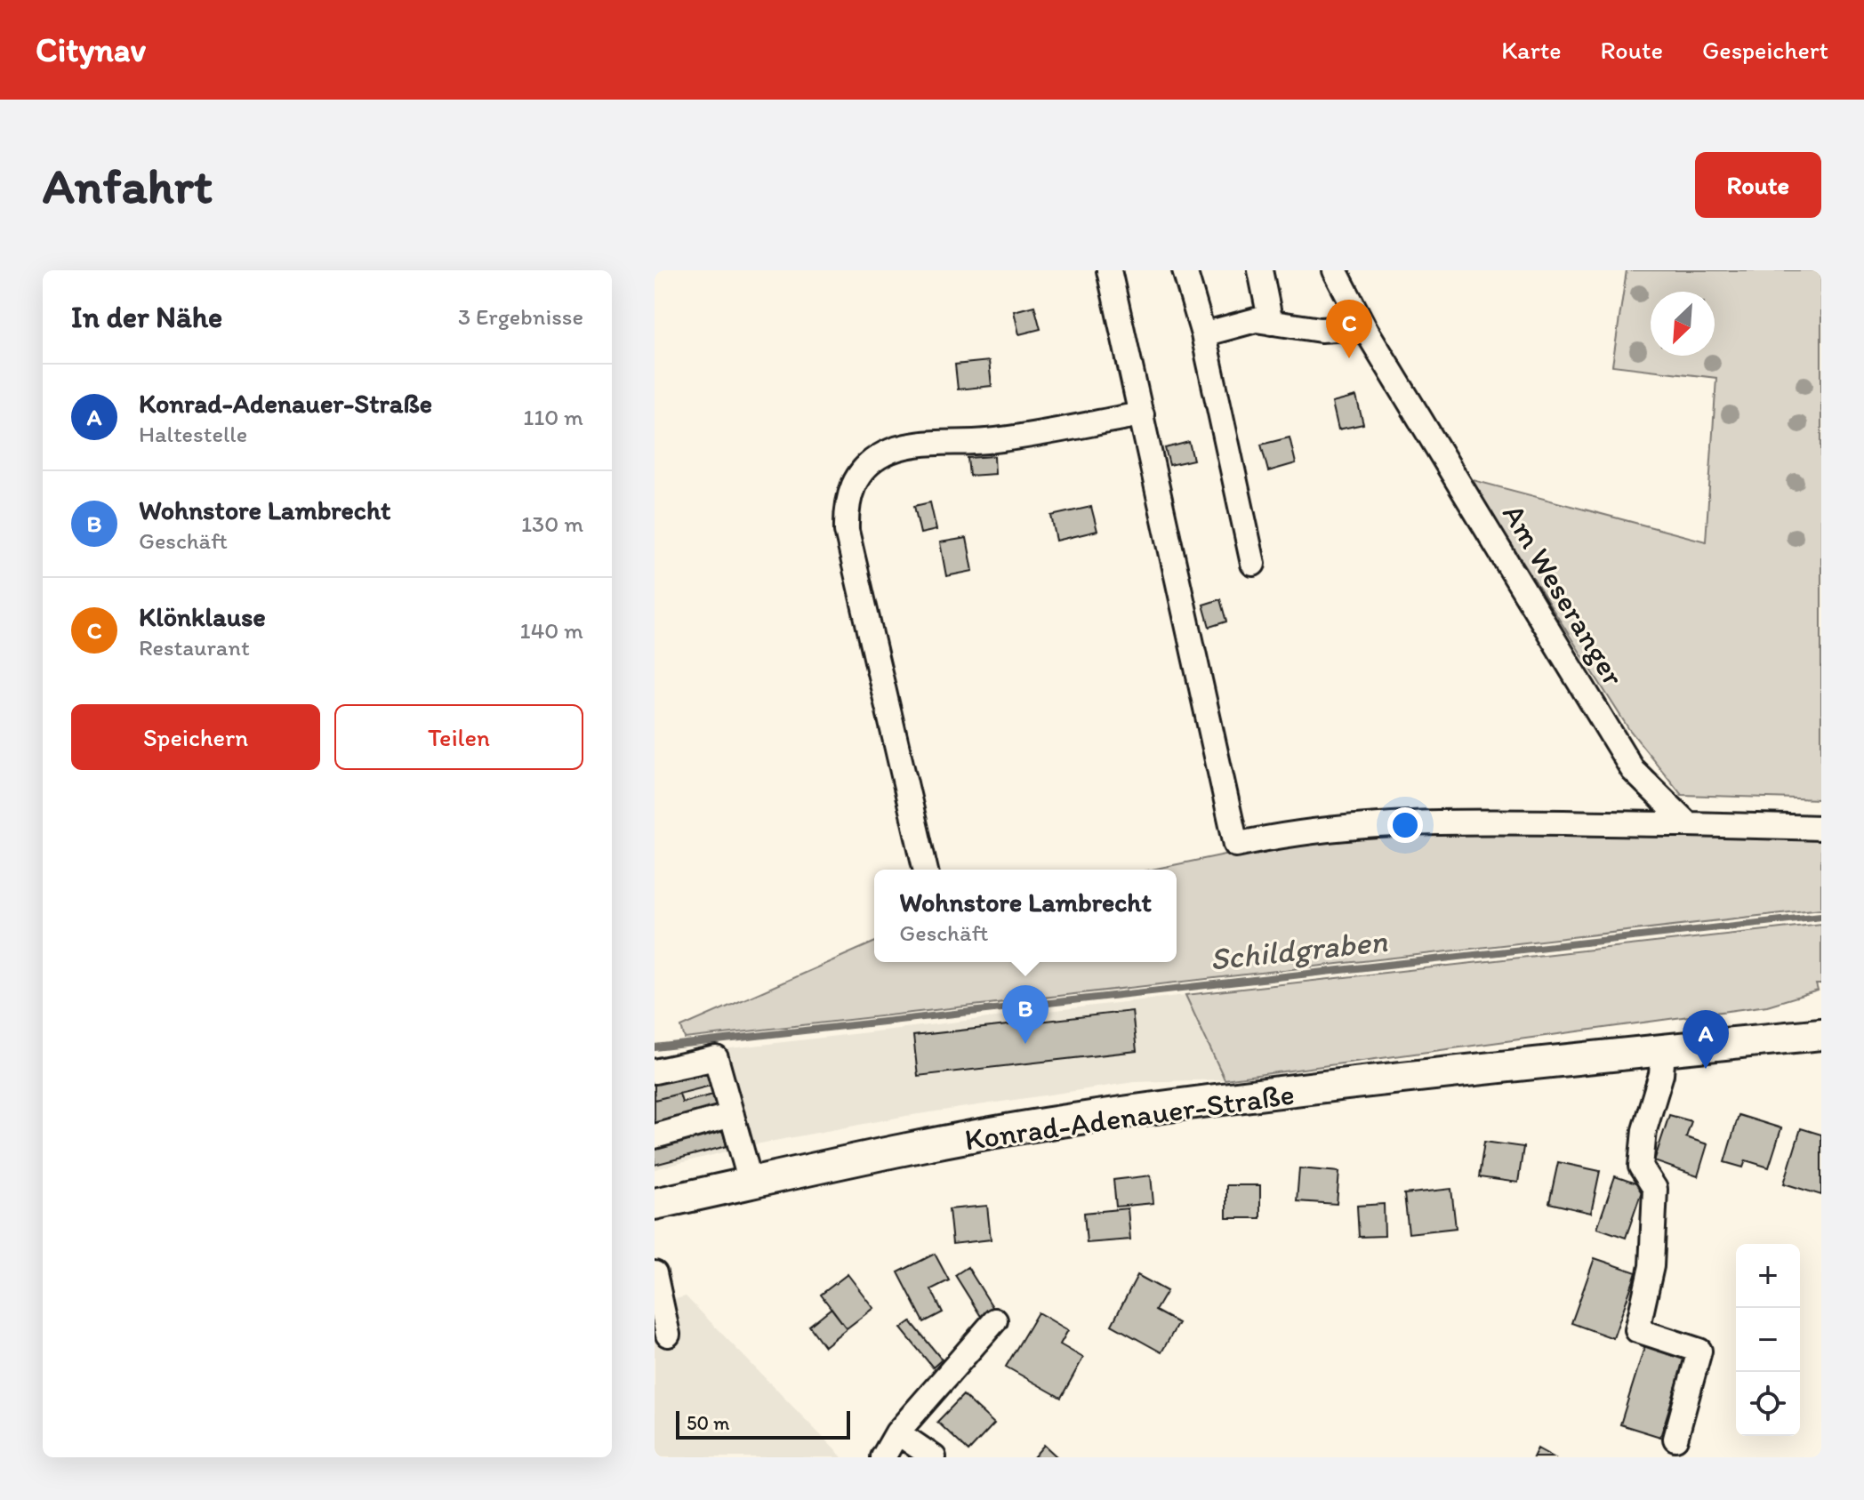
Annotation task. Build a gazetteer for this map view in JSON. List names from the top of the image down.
{
  "streets": {
    "main road": ["Konrad-Adenauer-Straße"],
    "street": ["Am Weseranger"]
  },
  "water": ["Schildgraben"],
  "scale_bar": "50 m",
  "north": "bottom left",
  "page": {
    "header": "Citynav",
    "nav": ["Karte", "Route", "Gespeichert"],
    "buttons": [
      "Route",
      ["Speichern", "Teilen"]
    ],
    "title": "Anfahrt",
    "heading": ["In der Nähe", "3 Ergebnisse"],
    "pins": ["C", "B", "A"],
    "list": [
      {
        "mark": "A",
        "name": "Konrad-Adenauer-Straße",
        "note": "Haltestelle",
        "value": "110 m"
      },
      {
        "mark": "B",
        "name": "Wohnstore Lambrecht",
        "note": "Geschäft",
        "value": "130 m"
      },
      {
        "mark": "C",
        "name": "Klönklause",
        "note": "Restaurant",
        "value": "140 m"
      }
    ],
    "popup": ["Wohnstore Lambrecht", "Geschäft"],
    "map_buttons": ["+", "−"],
    "scale": "50 m"
  }
}
